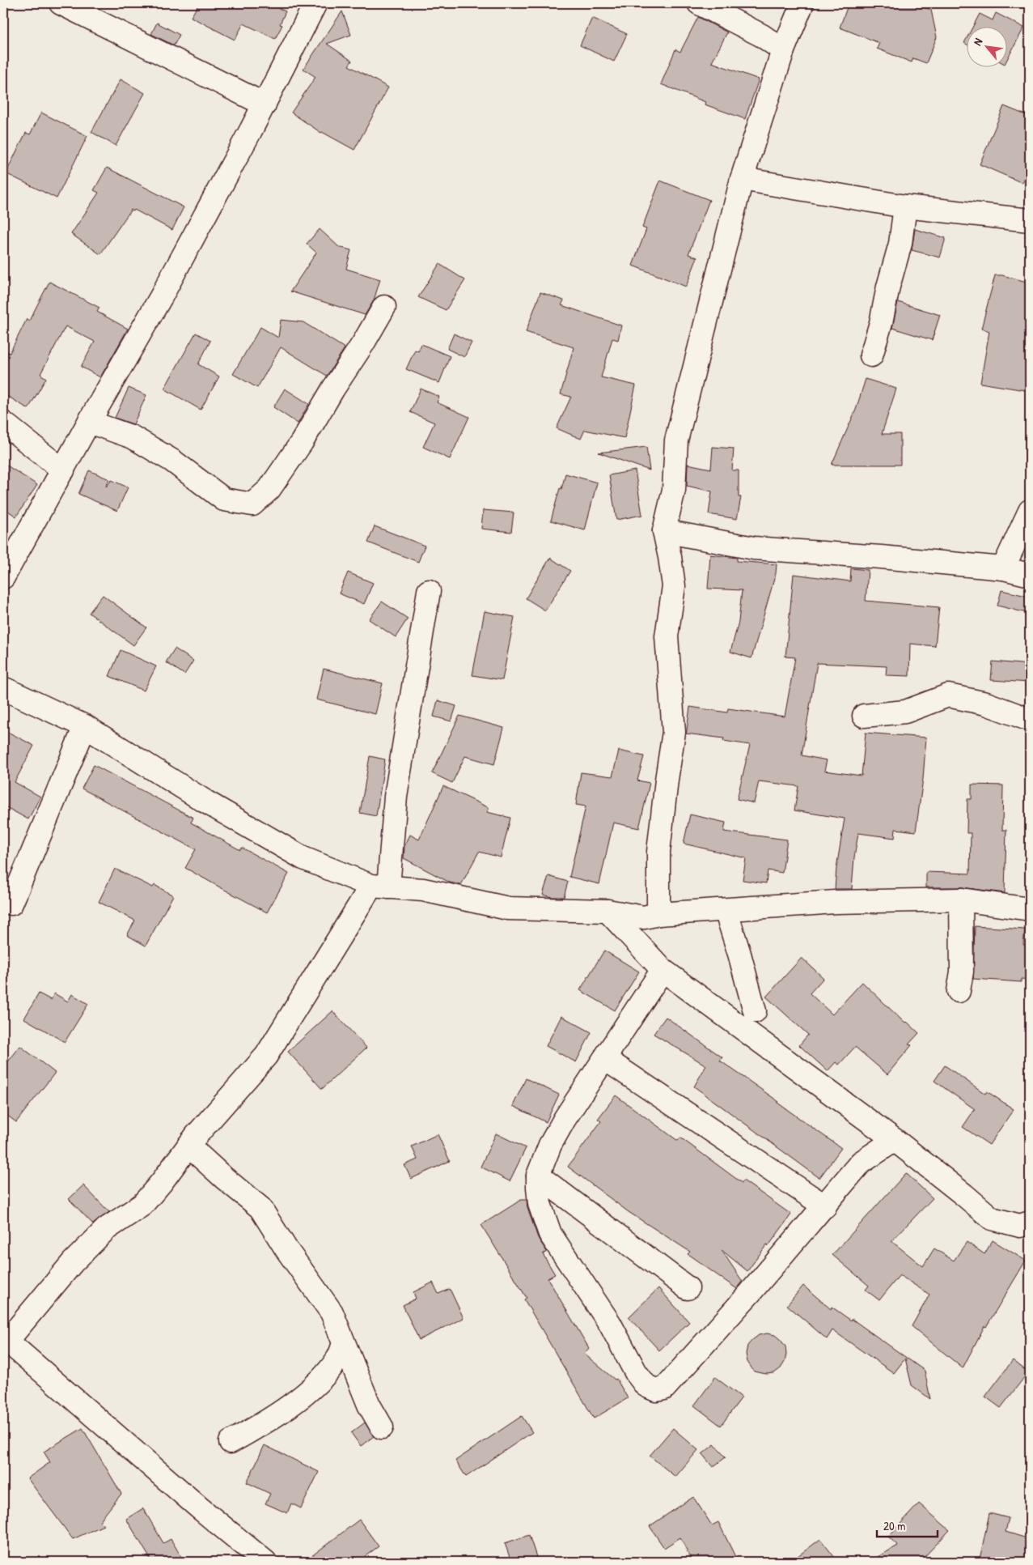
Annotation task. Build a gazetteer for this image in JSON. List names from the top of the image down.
{
  "scale_bar": "20 m",
  "north": "top left"
}
